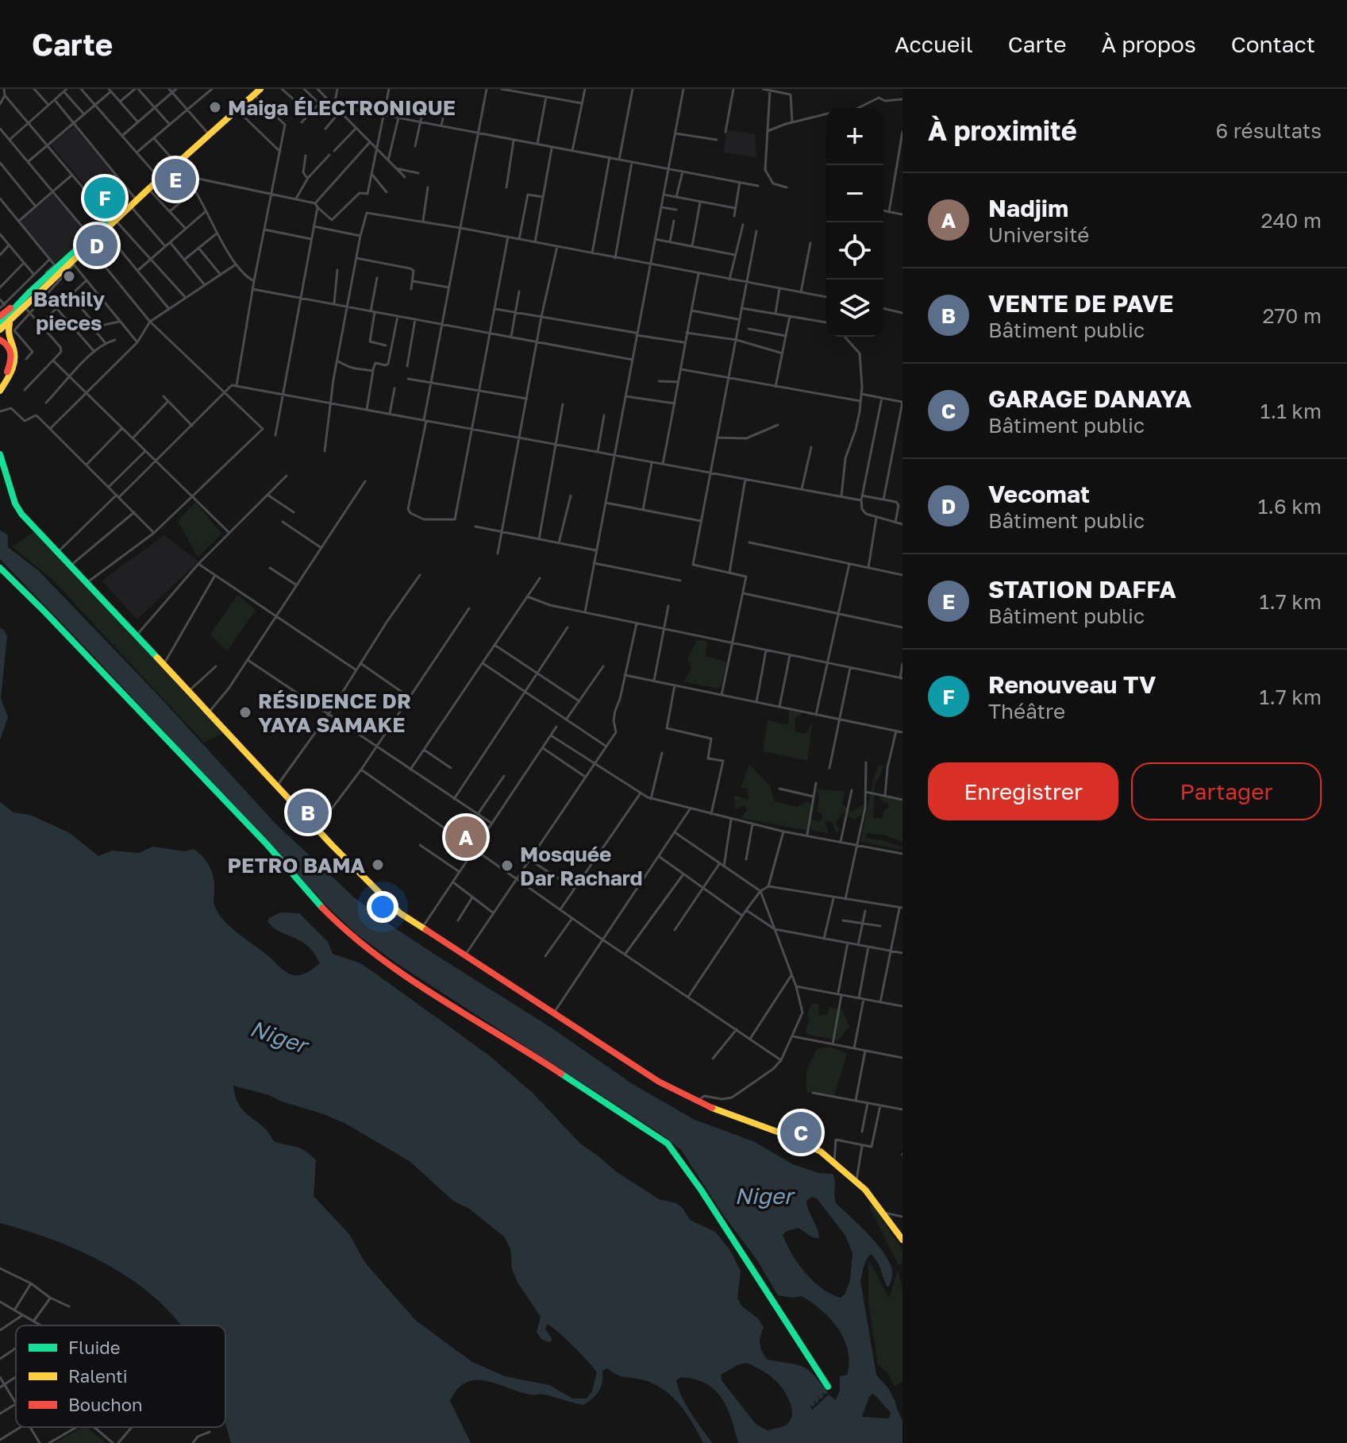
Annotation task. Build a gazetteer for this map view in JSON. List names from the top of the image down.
{
  "water": ["Niger"],
  "places": [
    "Maiga ÉLECTRONIQUE",
    "Bathily pieces",
    "RÉSIDENCE DR YAYA SAMAKE",
    "PETRO BAMA",
    "Mosquée Dar Rachard"
  ],
  "legend": ["Fluide", "Ralenti", "Bouchon"],
  "page": {
    "header": "Carte",
    "nav": [
      "Accueil",
      "Carte",
      "À propos",
      "Contact"
    ],
    "heading": ["À proximité", "6 résultats"],
    "map_buttons": ["+", "−"],
    "pins": [
      "E",
      "F",
      "D",
      "B",
      "A",
      "C"
    ],
    "list": [
      {
        "mark": "A",
        "name": "Nadjim",
        "note": "Université",
        "value": "240 m"
      },
      {
        "mark": "B",
        "name": "VENTE DE PAVE",
        "note": "Bâtiment public",
        "value": "270 m"
      },
      {
        "mark": "C",
        "name": "GARAGE DANAYA",
        "note": "Bâtiment public",
        "value": "1.1 km"
      },
      {
        "mark": "D",
        "name": "Vecomat",
        "note": "Bâtiment public",
        "value": "1.6 km"
      },
      {
        "mark": "E",
        "name": "STATION DAFFA",
        "note": "Bâtiment public",
        "value": "1.7 km"
      },
      {
        "mark": "F",
        "name": "Renouveau TV",
        "note": "Théâtre",
        "value": "1.7 km"
      }
    ],
    "buttons": ["Enregistrer", "Partager"]
  }
}
